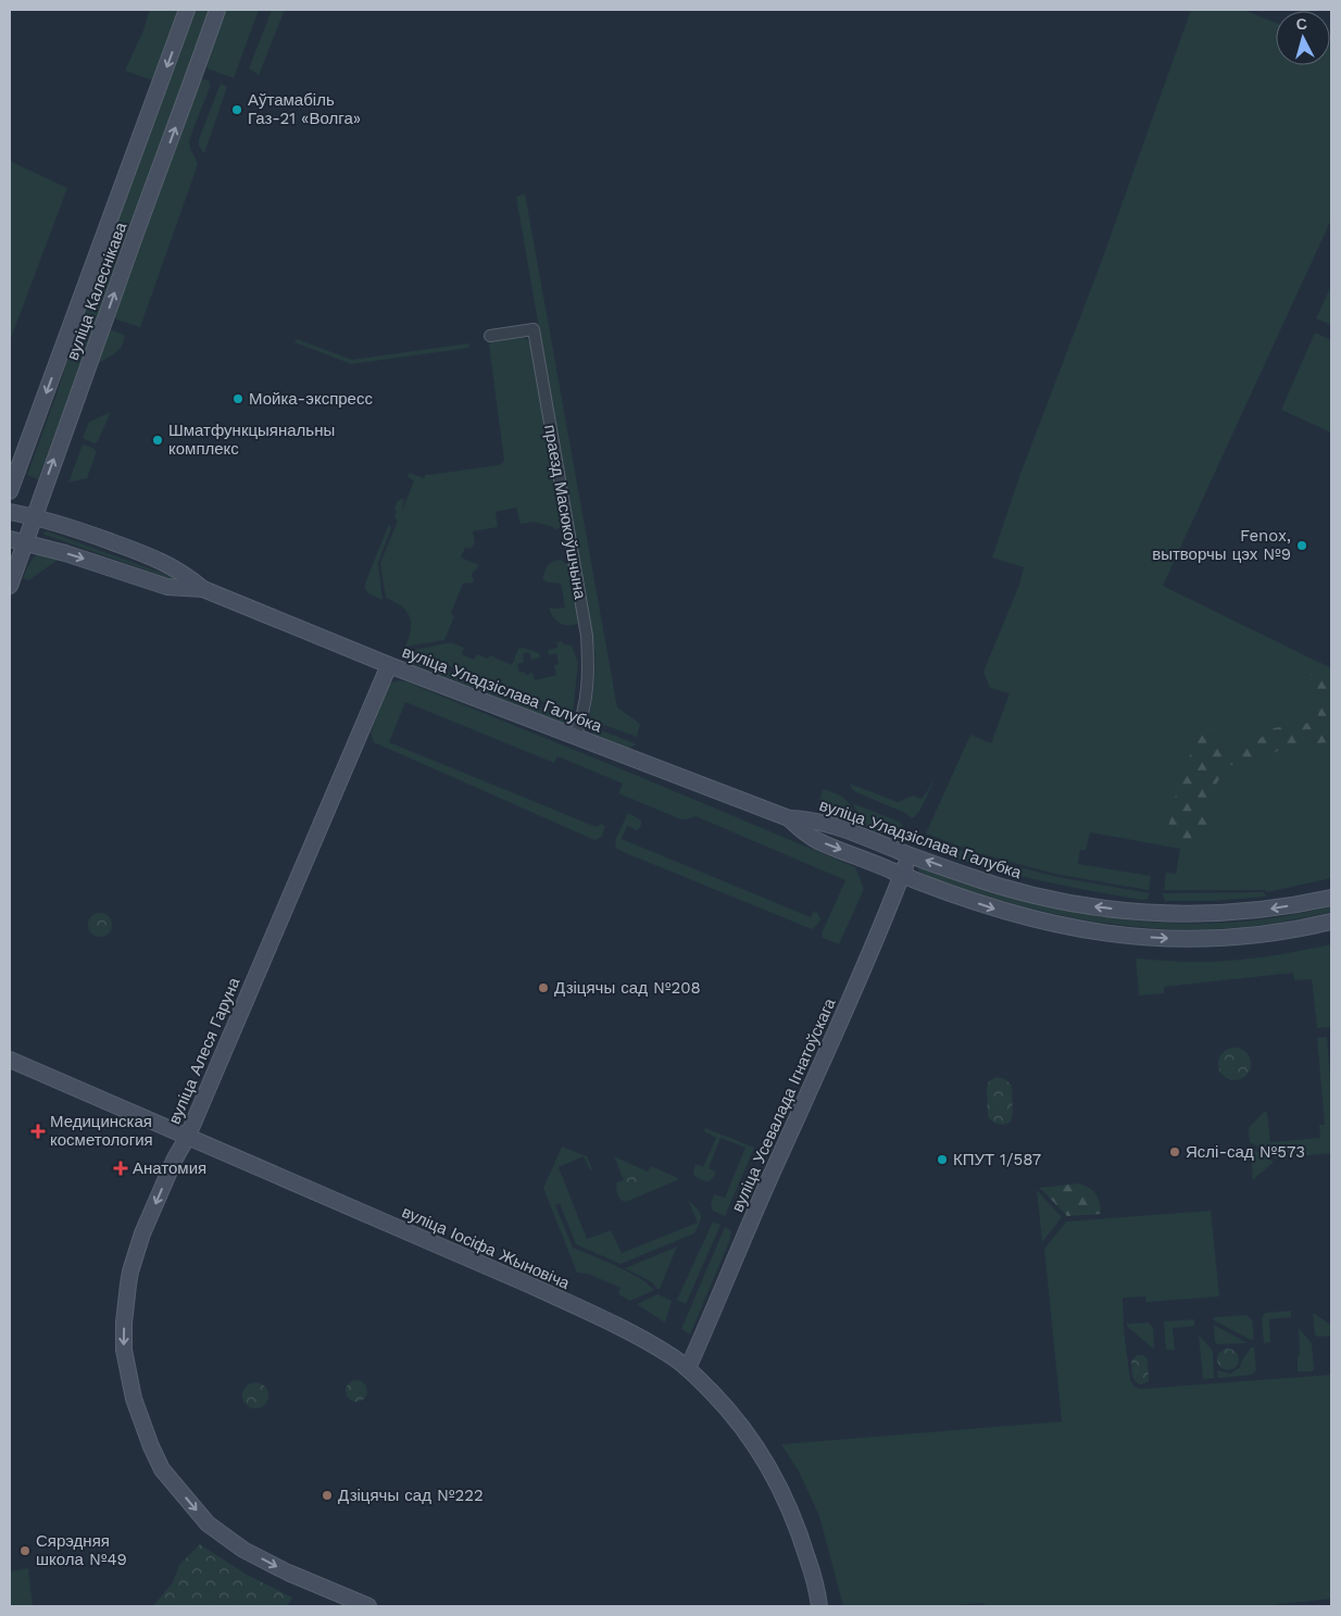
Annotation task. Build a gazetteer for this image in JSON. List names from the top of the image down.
{
  "streets": {
    "main road": [
      "вуліца Калеснікава",
      "вуліца Уладзіслава Галубка",
      "вуліца Алеся Гаруна",
      "вуліца Усевалада Ігнатоўскага",
      "вуліца Іосіфа Жыновіча"
    ],
    "street": ["праезд Масюкоўшчына"]
  },
  "crossings": [
    ["вуліца Калеснікава", "вуліца Уладзіслава Галубка"],
    ["праезд Масюкоўшчына", "вуліца Уладзіслава Галубка"],
    ["вуліца Уладзіслава Галубка", "вуліца Алеся Гаруна"],
    ["вуліца Уладзіслава Галубка", "вуліца Усевалада Ігнатоўскага"],
    ["вуліца Алеся Гаруна", "вуліца Іосіфа Жыновіча"],
    ["вуліца Усевалада Ігнатоўскага", "вуліца Іосіфа Жыновіча"]
  ],
  "one_way": ["вуліца Алеся Гаруна"],
  "places": {
    "other": [
      "Аўтамабіль Газ-21 «Волга»",
      "Мойка-экспресс",
      "Шматфункцыянальны комплекс",
      "Fenox, вытворчы цэх №9",
      "Дзіцячы сад №208",
      "Яслі-сад №573",
      "КПУТ 1/587",
      "Дзіцячы сад №222",
      "Сярэдняя школа №49"
    ],
    "health": ["Медицинская косметология", "Анатомия"]
  },
  "north": "top"
}
